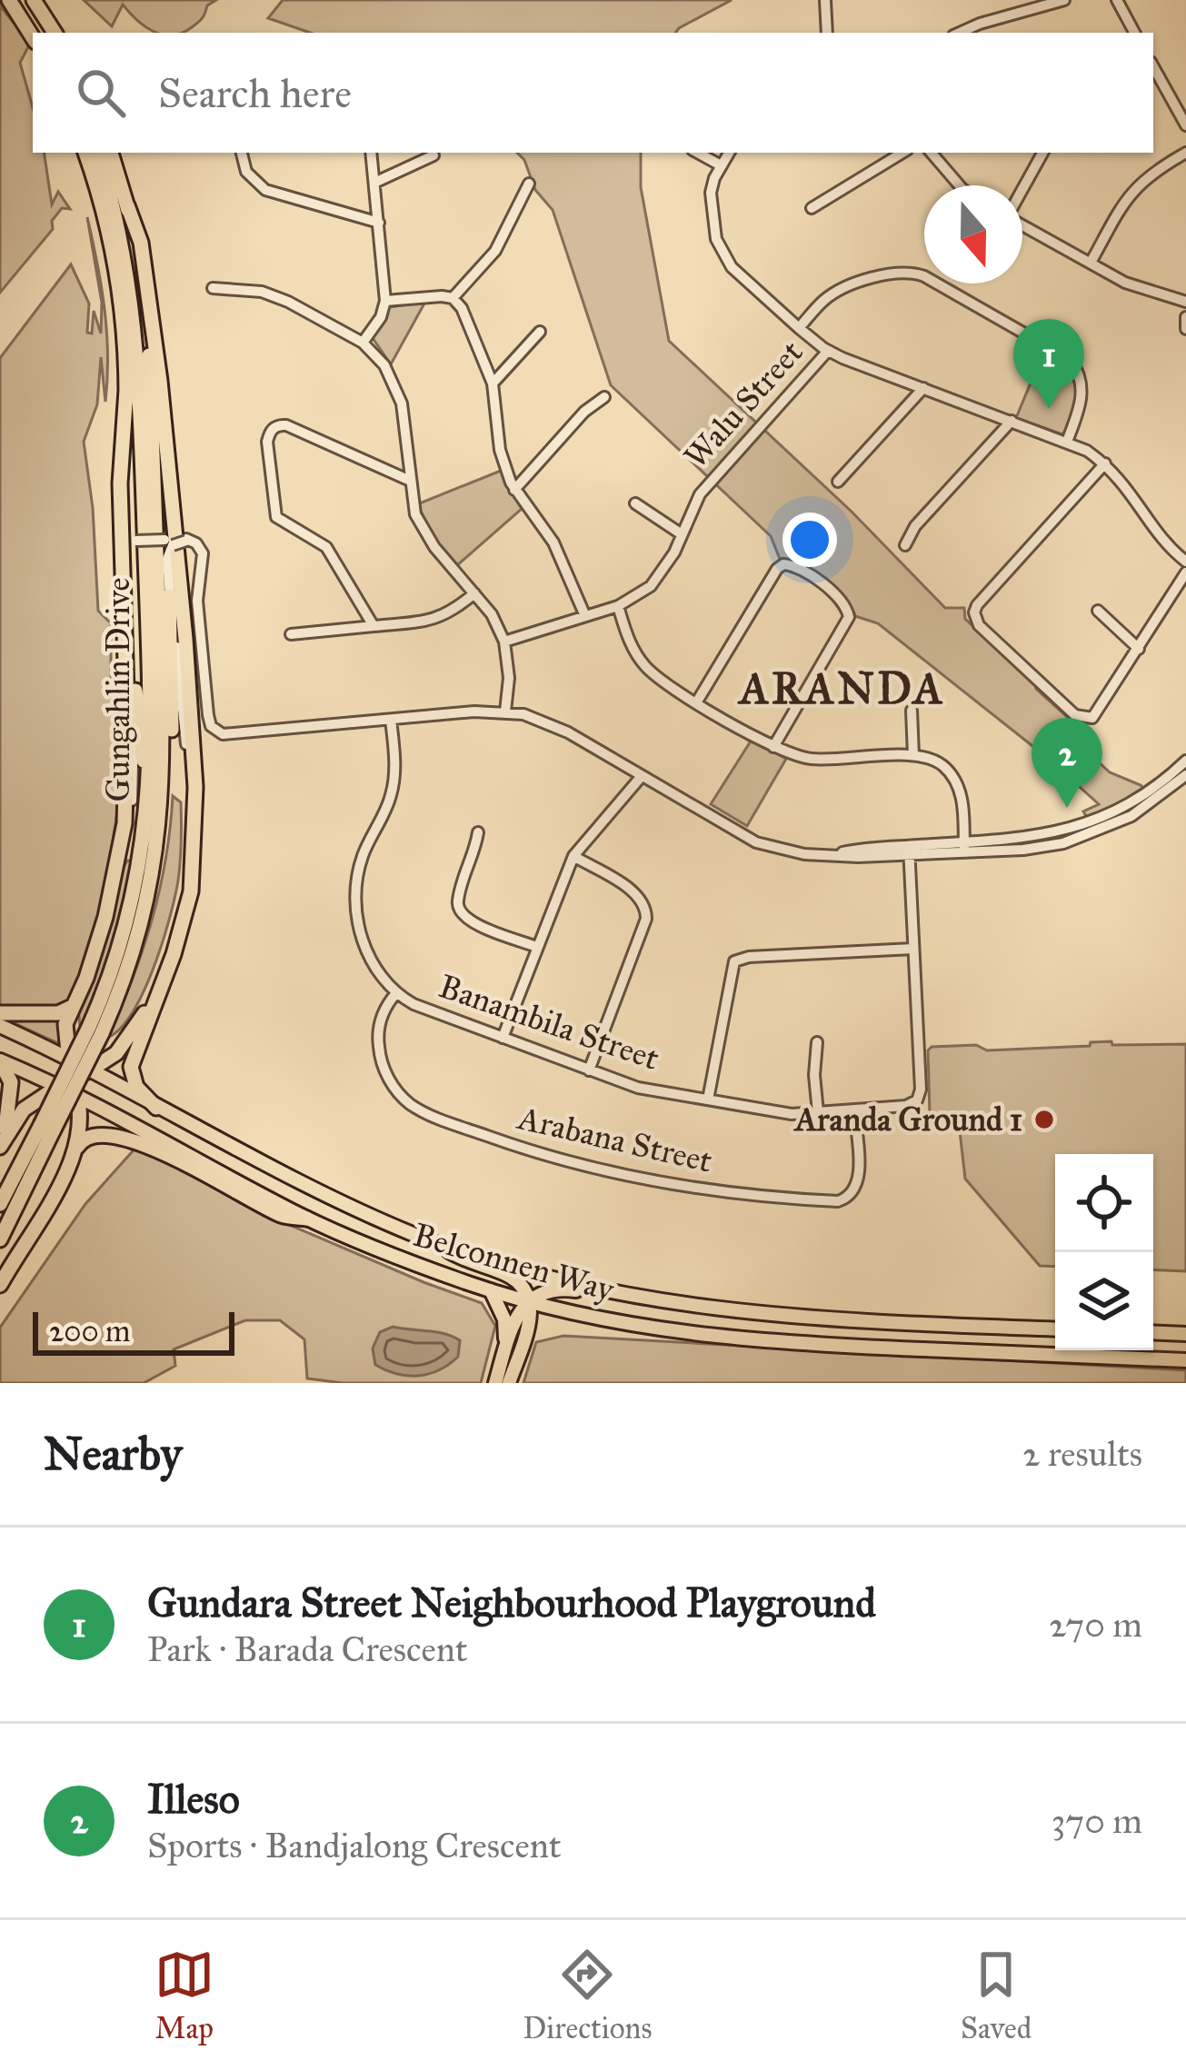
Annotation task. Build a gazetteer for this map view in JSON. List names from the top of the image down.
{
  "streets": {
    "highway": ["Gungahlin Drive"],
    "main road": ["Belconnen Way"],
    "street": ["Walu Street", "Banambila Street", "Arabana Street"]
  },
  "crossings": [
    ["Banambila Street", "Arabana Street"]
  ],
  "districts": ["ARANDA"],
  "places": ["Aranda Ground 1"],
  "scale_bar": "200 m",
  "north": "bottom",
  "page": {
    "search": "Search here",
    "pins": ["1", "2"],
    "scale": "200 m",
    "heading": ["Nearby", "2 results"],
    "list": [
      {
        "mark": "1",
        "name": "Gundara Street Neighbourhood Playground",
        "note": "Park · Barada Crescent",
        "value": "270 m"
      },
      {
        "mark": "2",
        "name": "Illeso",
        "note": "Sports · Bandjalong Crescent",
        "value": "370 m"
      }
    ],
    "nav": ["Map", "Directions", "Saved"]
  }
}
